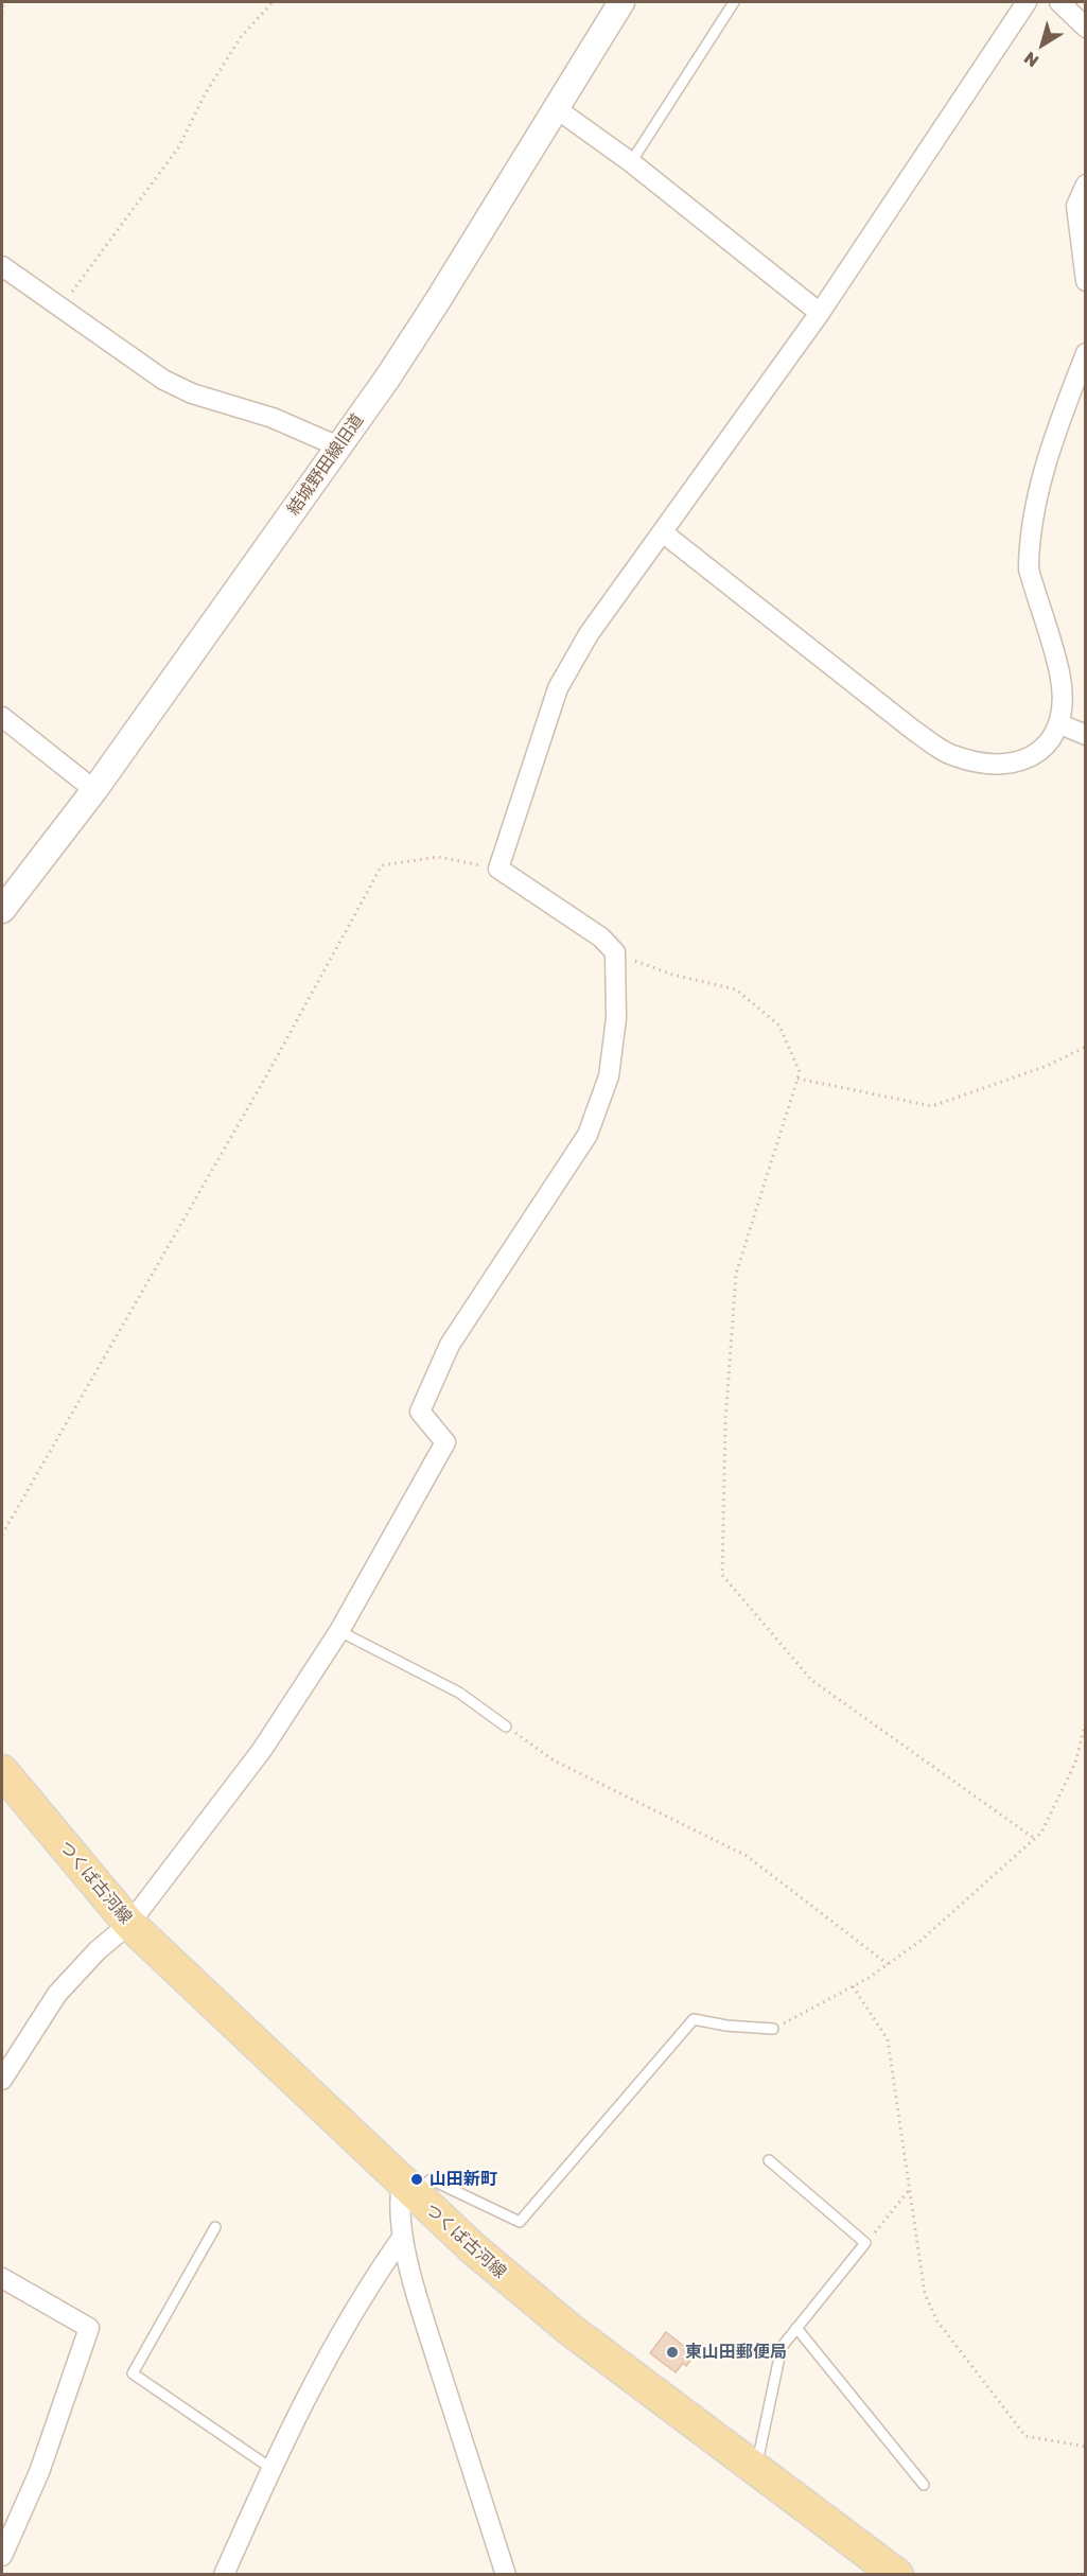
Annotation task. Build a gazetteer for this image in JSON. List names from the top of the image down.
{
  "streets": {
    "main road": ["つくば古河線"],
    "street": ["結城野田線旧道"]
  },
  "places": ["山田新町", "東山田郵便局"],
  "north": "bottom left"
}
